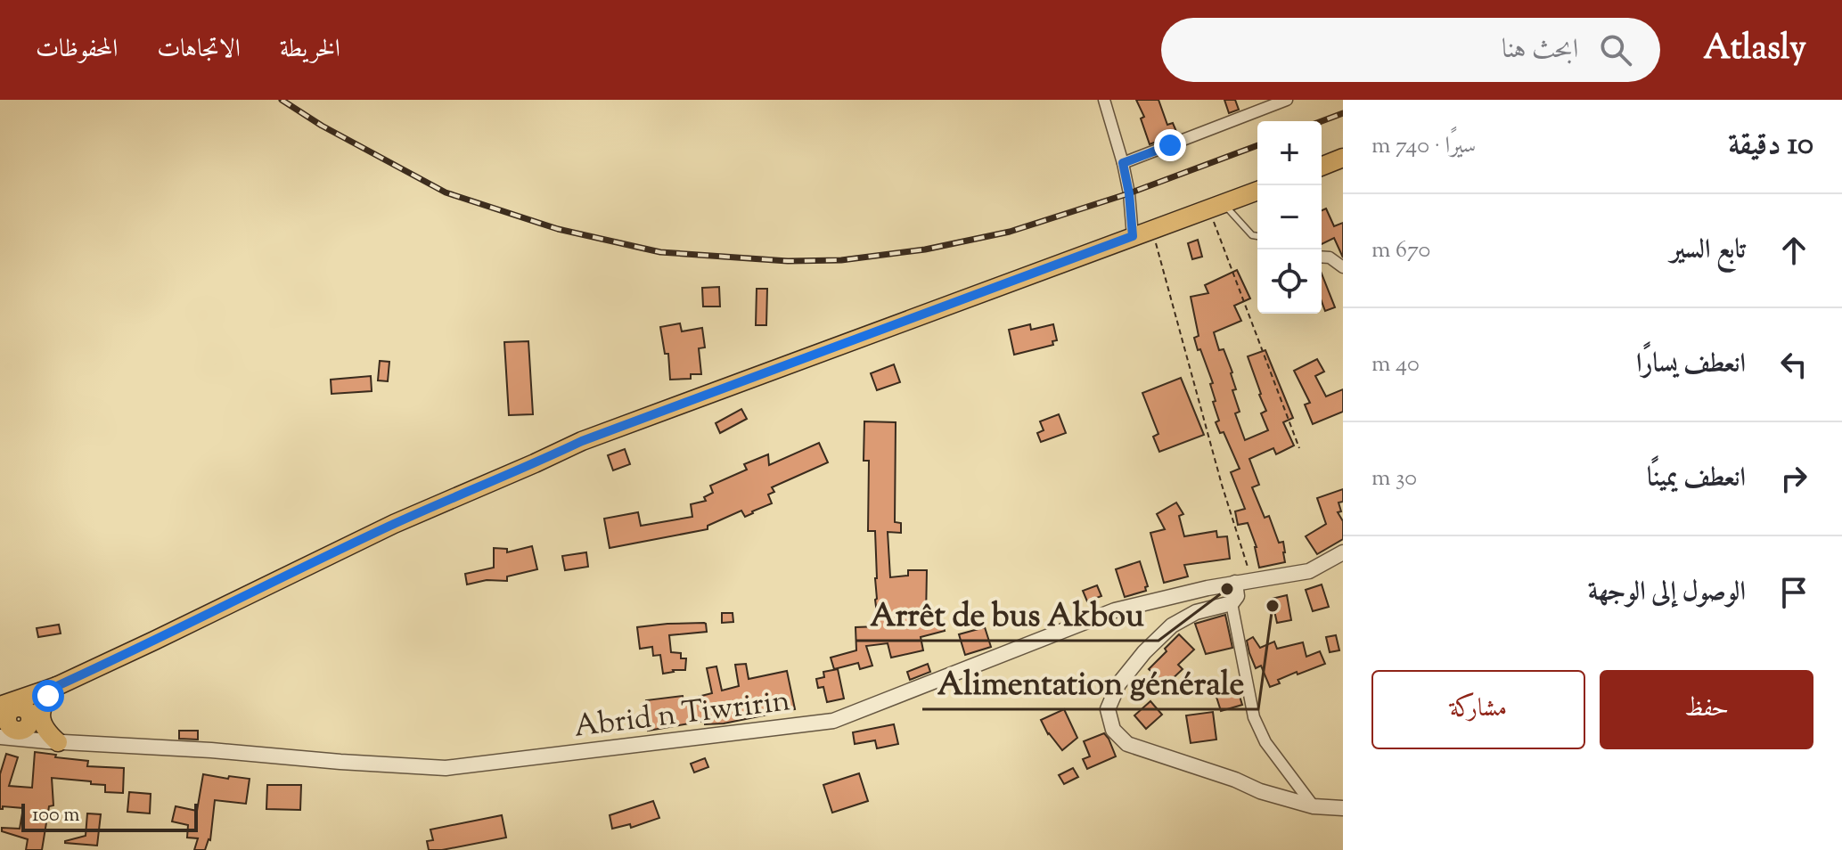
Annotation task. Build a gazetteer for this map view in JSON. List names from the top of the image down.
{
  "streets": {
    "street": ["Abrid n Tiwririn"]
  },
  "places": ["Arrêt de bus Akbou", "Alimentation générale"],
  "scale_bar": "100 m",
  "page": {
    "header": "Atlasly",
    "search": "ابحث هنا",
    "nav": ["الخريطة", "الاتجاهات", "المحفوظات"],
    "heading": ["10 دقيقة", "سيرًا · 740 m"],
    "map_buttons": ["+", "−"],
    "list": [
      ["تابع السير", "670 m"],
      ["انعطف يسارًا", "40 m"],
      ["انعطف يمينًا", "30 m"],
      "الوصول إلى الوجهة"
    ],
    "buttons": ["حفظ", "مشاركة"],
    "scale": "100 m"
  }
}
